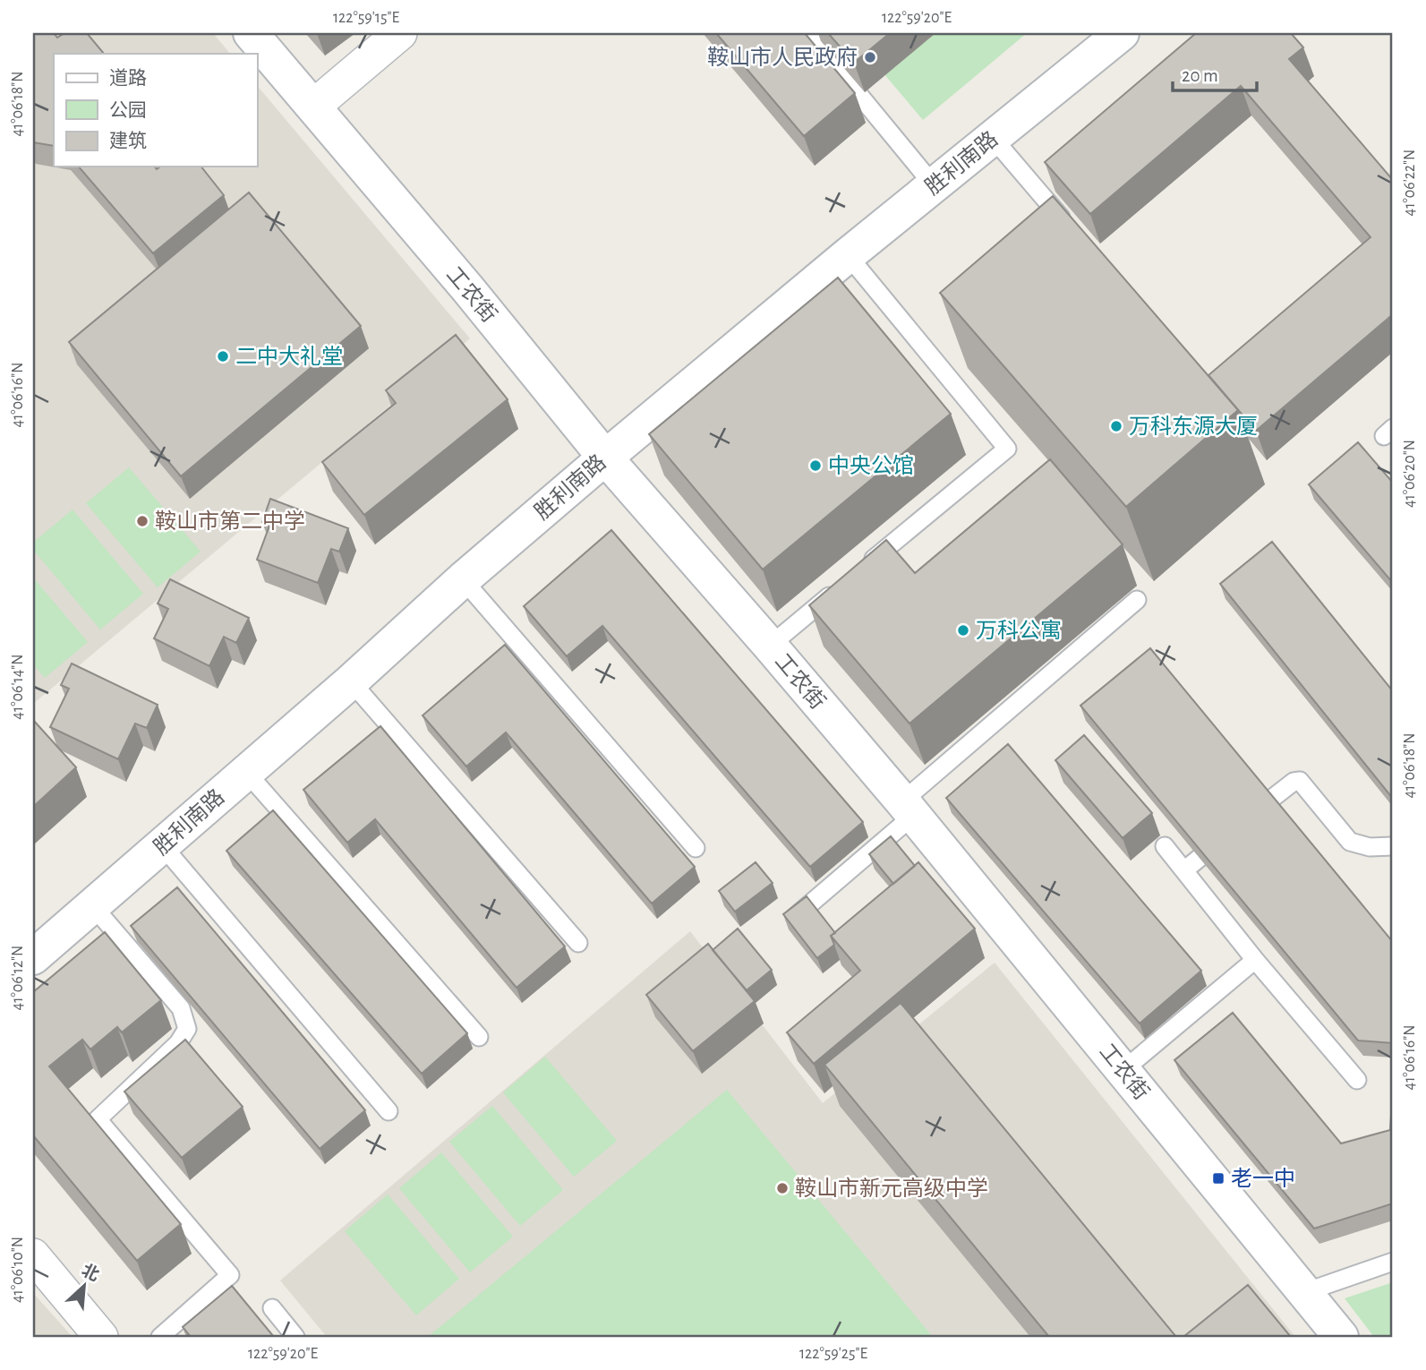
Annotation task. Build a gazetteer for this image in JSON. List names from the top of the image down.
{
  "streets": {
    "street": ["胜利南路", "工农街"]
  },
  "crossings": [
    ["胜利南路", "工农街"]
  ],
  "places": {
    "other": [
      "鞍山市人民政府",
      "二中大礼堂",
      "万科东源大厦",
      "中央公馆",
      "鞍山市第二中学",
      "万科公寓",
      "鞍山市新元高级中学"
    ],
    "transit": ["老一中"]
  },
  "legend": ["道路", "公园", "建筑"],
  "scale_bar": "20 m",
  "north": "top right",
  "coordinates": [
    "122°59'15\"E",
    "122°59'20\"E",
    "41°06'18\"N",
    "41°06'22\"N",
    "41°06'16\"N",
    "41°06'20\"N",
    "41°06'14\"N",
    "41°06'12\"N",
    "41°06'10\"N",
    "122°59'25\"E"
  ]
}
